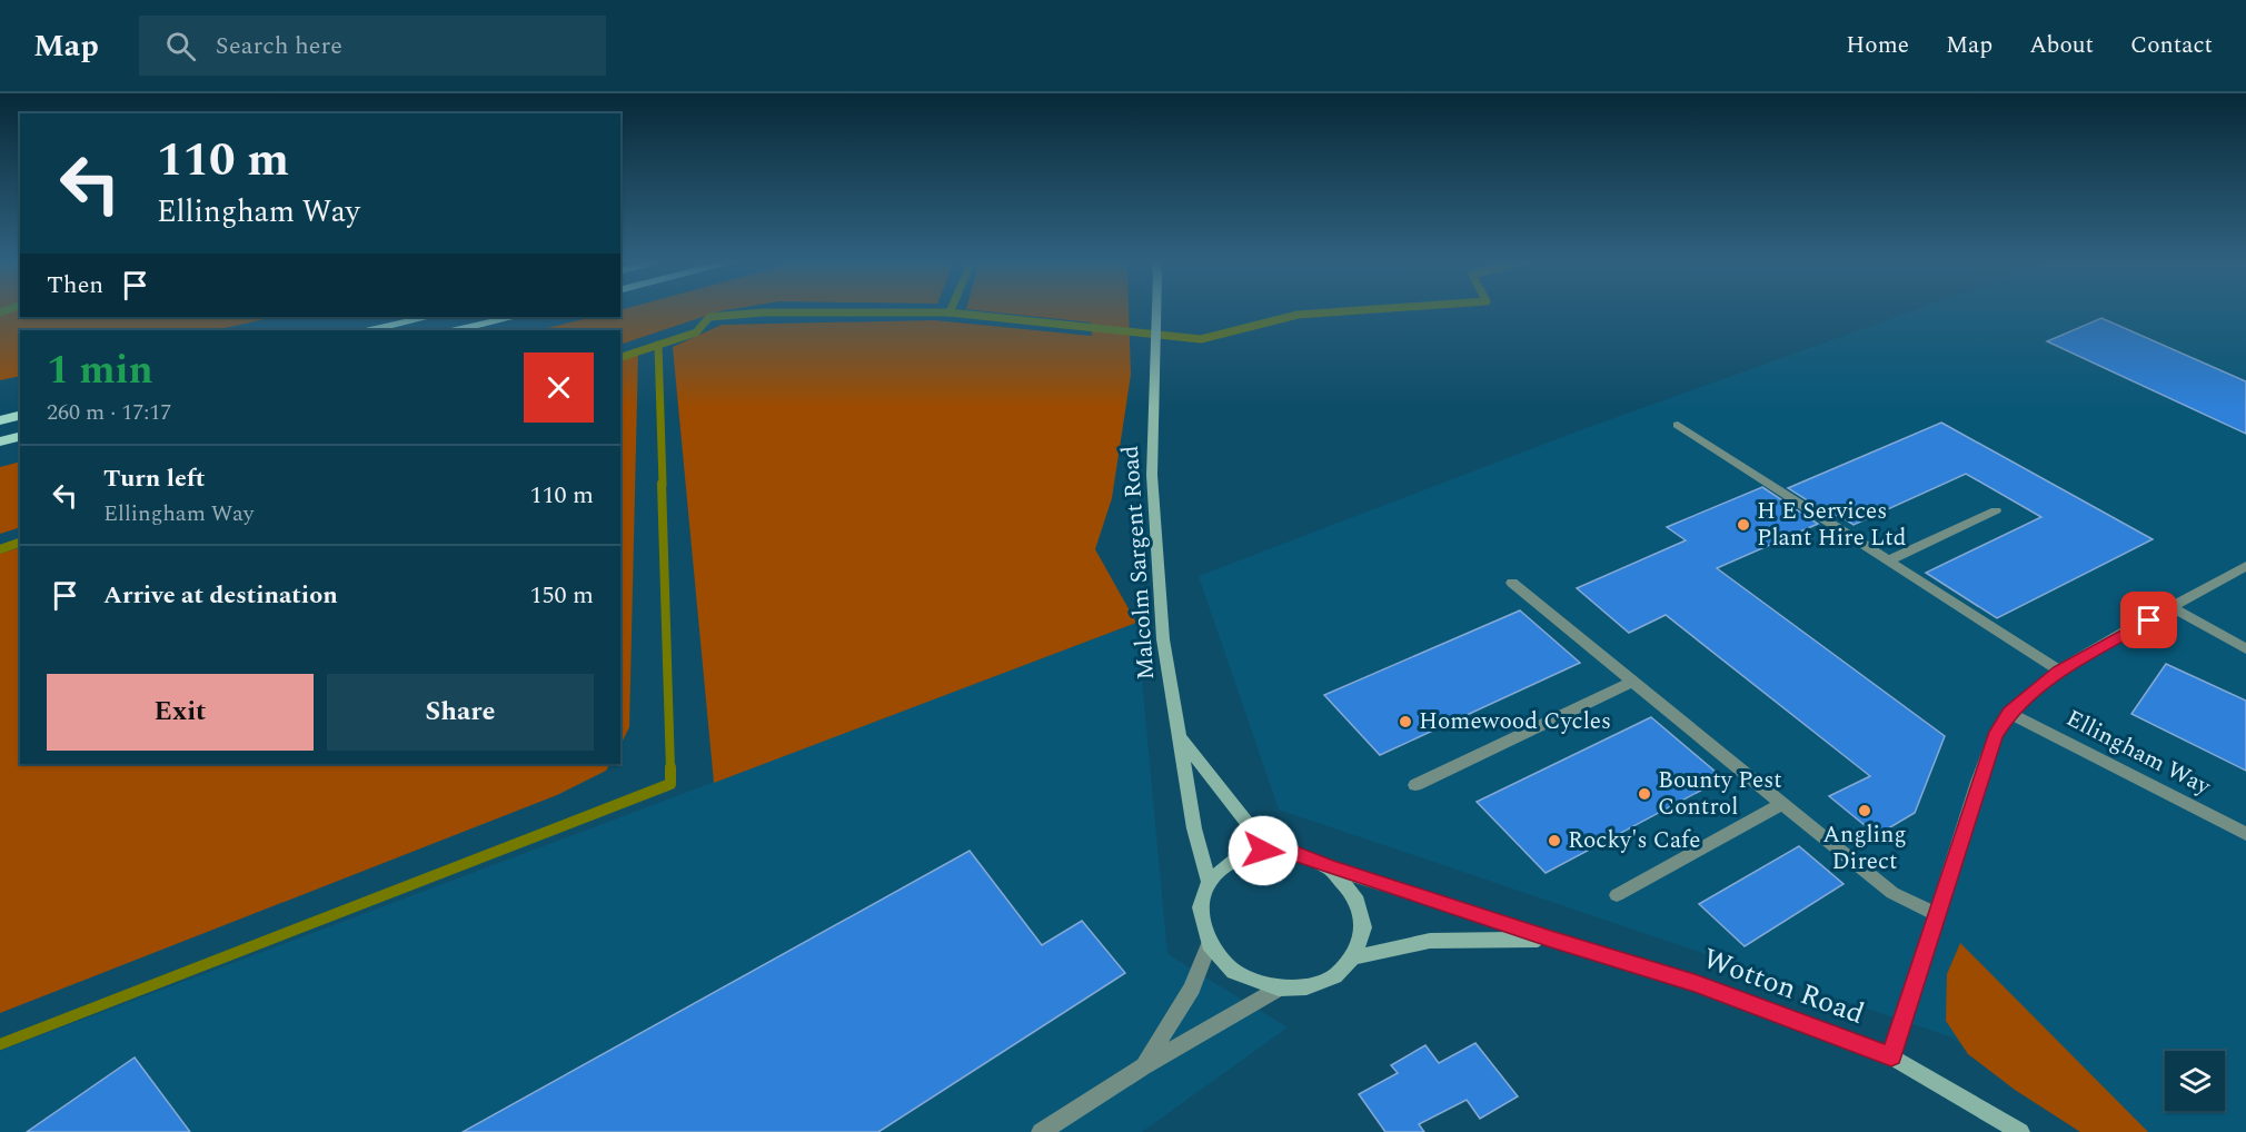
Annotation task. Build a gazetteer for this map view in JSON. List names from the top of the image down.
{
  "streets": {
    "street": ["Malcolm Sargent Road", "Ellingham Way", "Wotton Road"]
  },
  "crossings": [
    ["Malcolm Sargent Road", "Wotton Road"]
  ],
  "places": [
    "H E Services Plant Hire Ltd",
    "Homewood Cycles",
    "Bounty Pest Control",
    "Angling Direct",
    "Rocky's Cafe"
  ],
  "page": {
    "header": "Map",
    "search": "Search here",
    "nav": [
      "Home",
      "Map",
      "About",
      "Contact"
    ],
    "turn": ["110 m", "Ellingham Way"],
    "then": "Then",
    "heading": ["1 min", "260 m · 17:17"],
    "list": [
      {
        "name": "Turn left",
        "note": "Ellingham Way",
        "value": "110 m"
      },
      {
        "name": "Arrive at destination",
        "value": "150 m"
      }
    ],
    "buttons": ["Exit", "Share"]
  }
}
